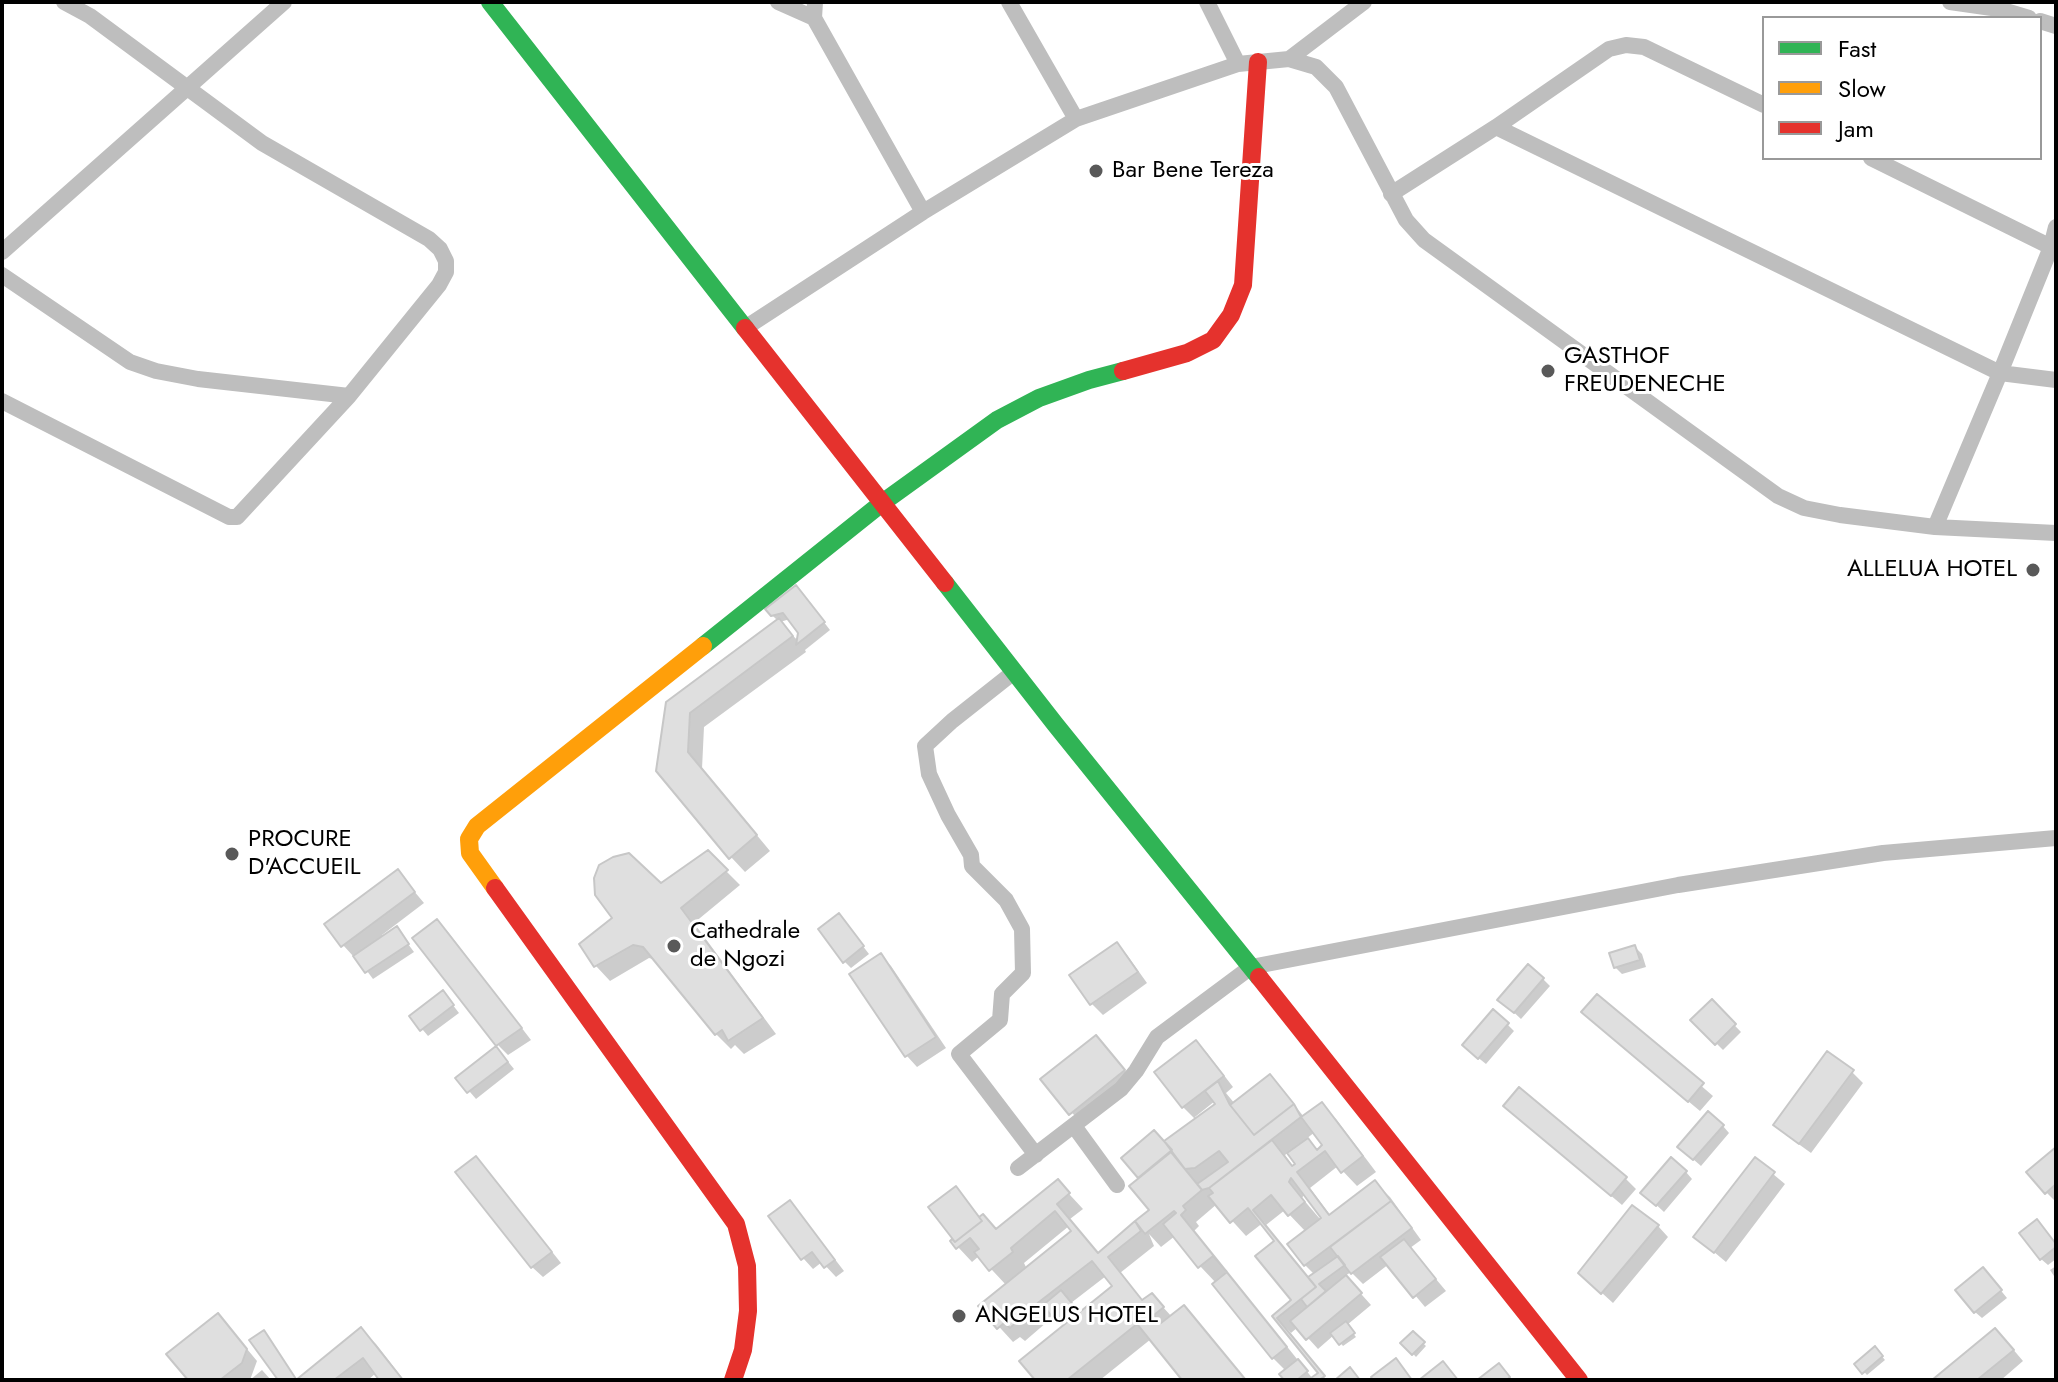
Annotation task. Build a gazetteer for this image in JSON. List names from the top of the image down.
{
  "places": [
    "Bar Bene Tereza",
    "GASTHOF FREUDENECHE",
    "ALLELUA HOTEL",
    "PROCURE D'ACCUEIL",
    "Cathedrale de Ngozi",
    "ANGELUS HOTEL"
  ],
  "legend": ["Fast", "Slow", "Jam"]
}
